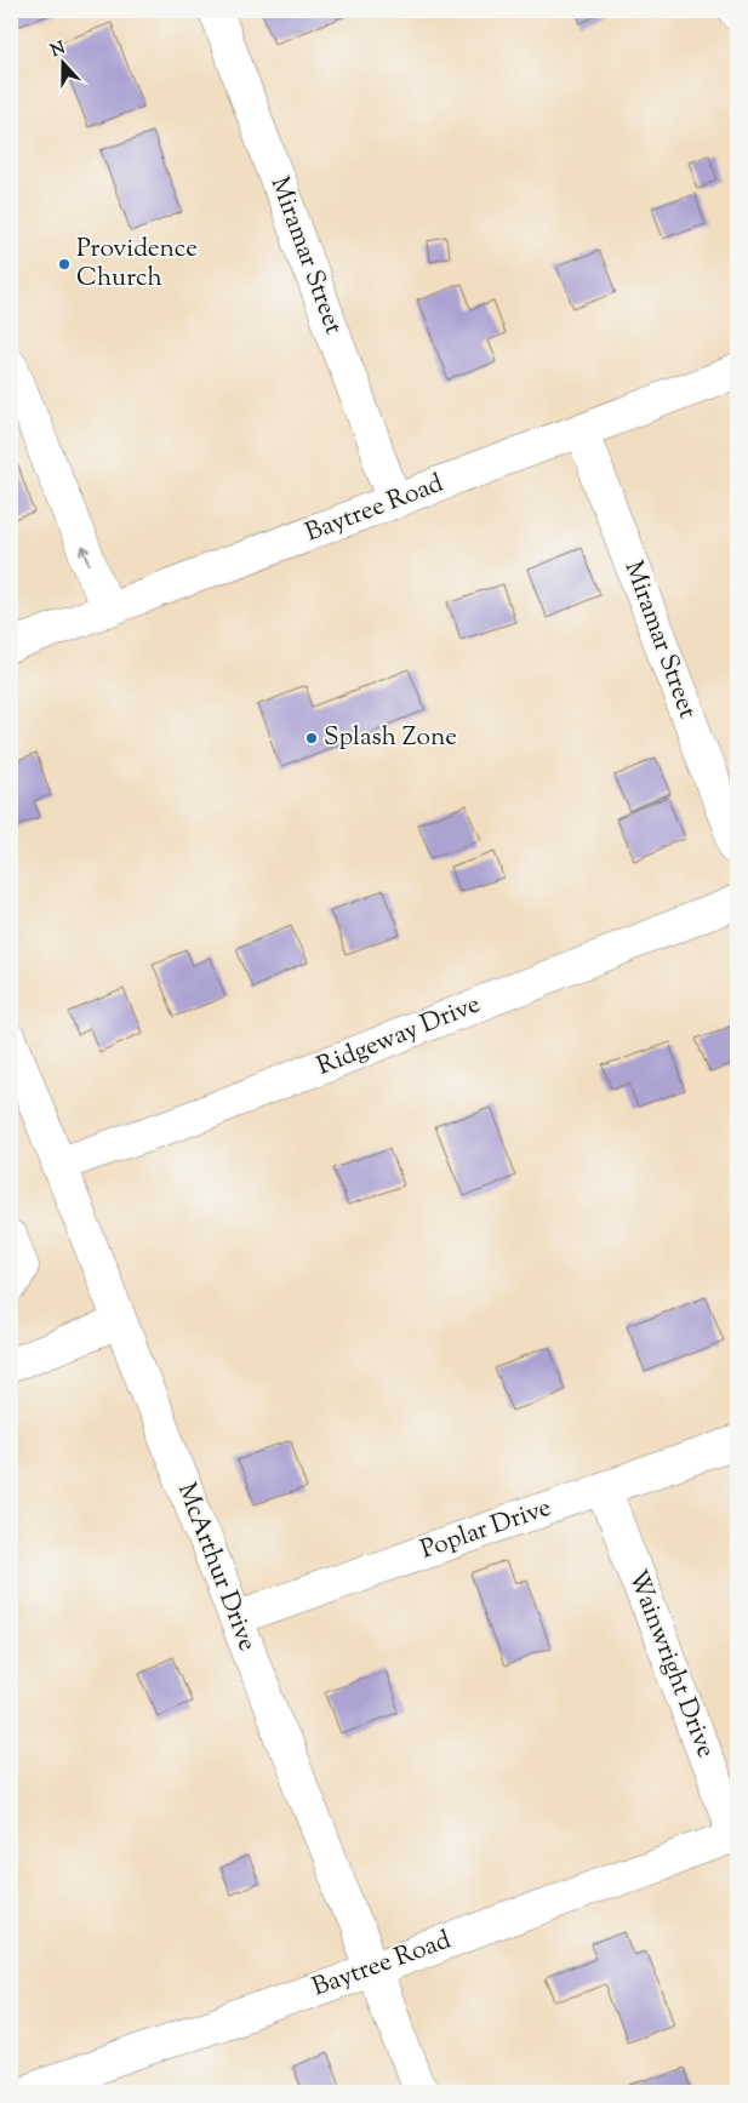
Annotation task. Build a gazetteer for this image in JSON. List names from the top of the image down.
{
  "streets": {
    "street": [
      "Miramar Street",
      "Baytree Road",
      "Ridgeway Drive",
      "Poplar Drive",
      "McArthur Drive",
      "Wainwright Drive"
    ]
  },
  "crossings": [
    ["Miramar Street", "Baytree Road"],
    ["Baytree Road", "McArthur Drive"],
    ["Baytree Road", "Wainwright Drive"],
    ["Ridgeway Drive", "McArthur Drive"],
    ["Poplar Drive", "McArthur Drive"],
    ["Poplar Drive", "Wainwright Drive"]
  ],
  "places": ["Providence Church", "Splash Zone"],
  "north": "top"
}
